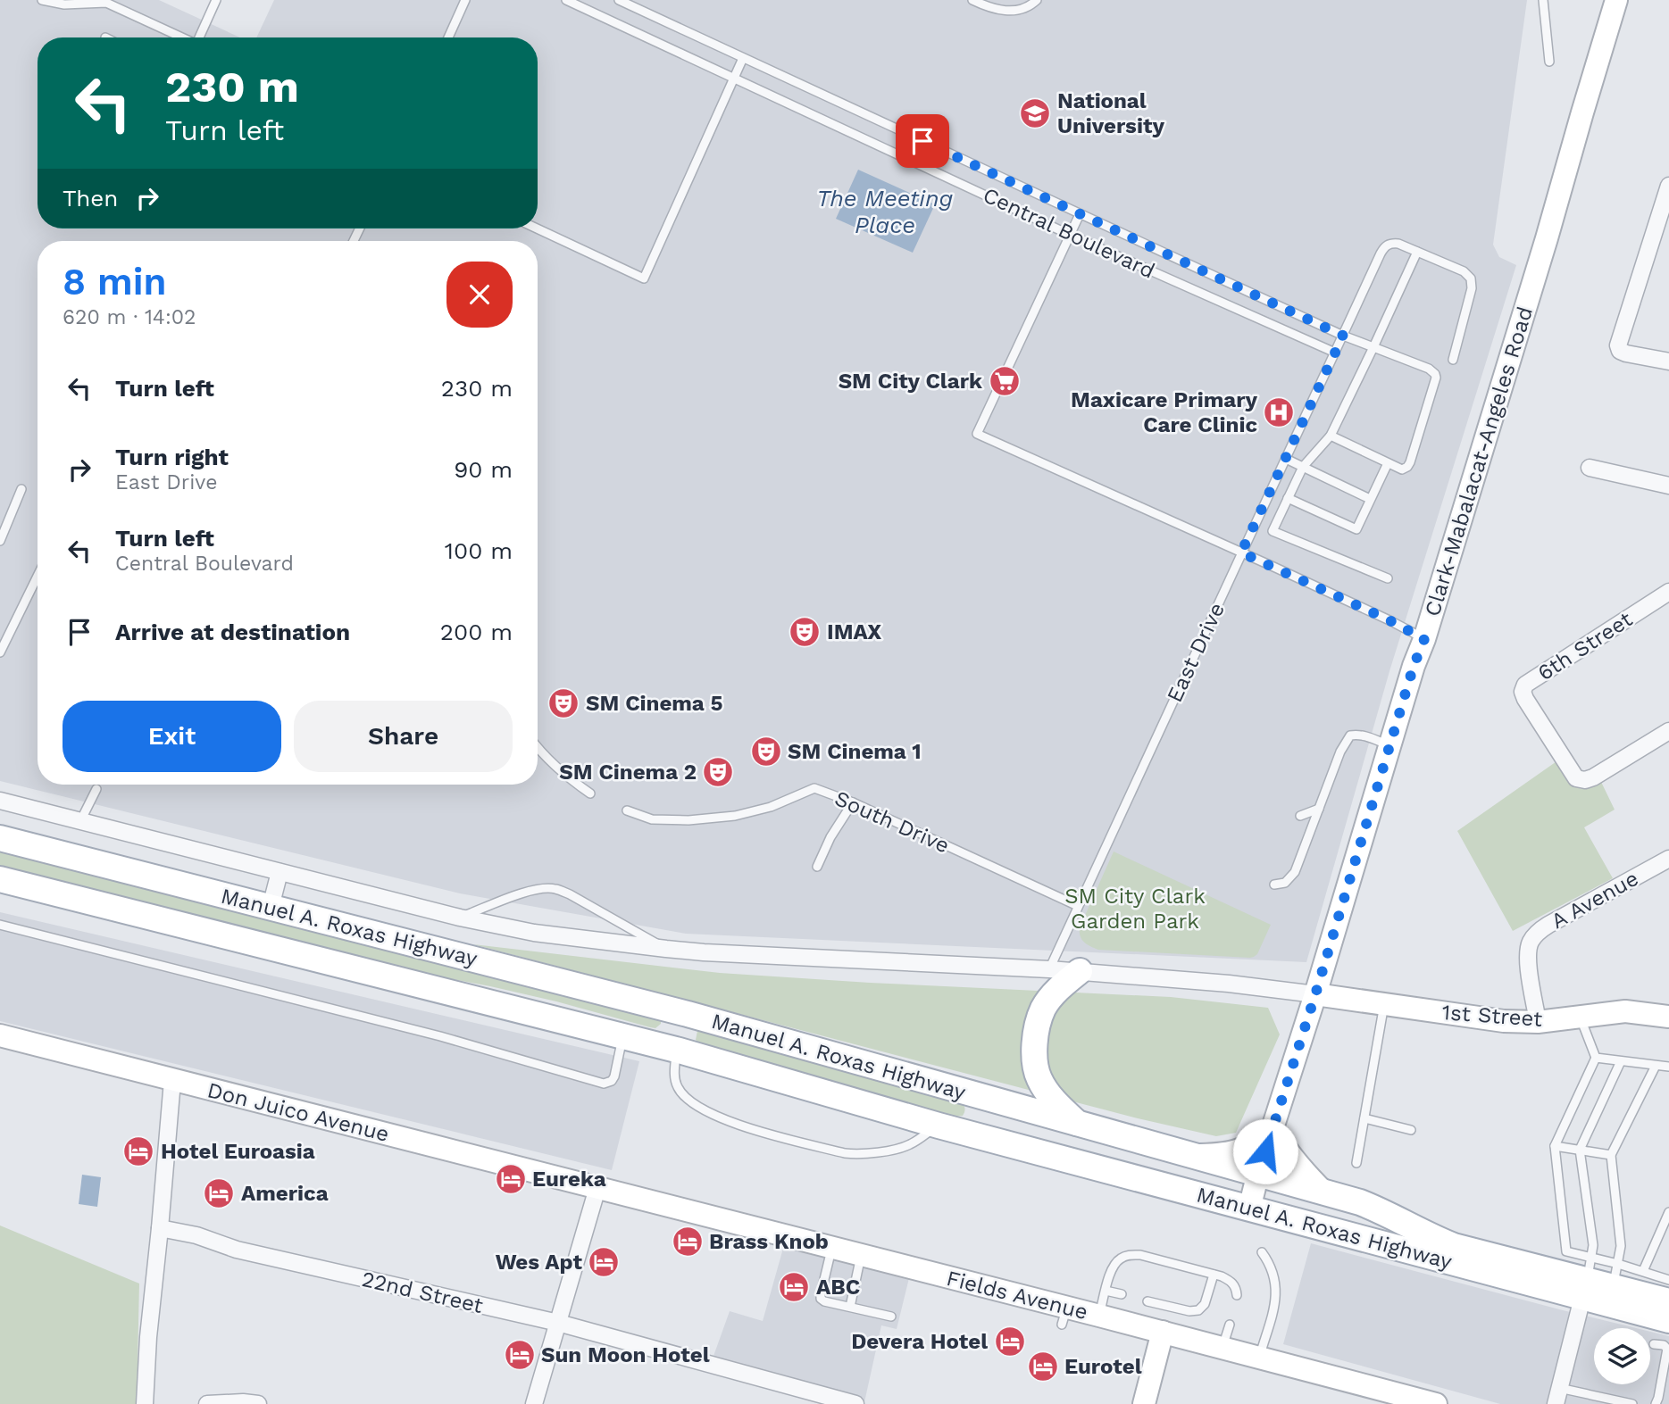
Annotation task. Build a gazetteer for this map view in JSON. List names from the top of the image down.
{
  "streets": {
    "main road": [
      "Clark-Mabalacat-Angeles Road",
      "Manuel A. Roxas Highway",
      "1st Street",
      "Don Juico Avenue",
      "Fields Avenue"
    ],
    "street": ["6th Street", "A Avenue", "22nd Street"],
    "lane": ["Central Boulevard", "East Drive", "South Drive"]
  },
  "crossings": [
    ["Central Boulevard", "East Drive"],
    ["Clark-Mabalacat-Angeles Road", "Manuel A. Roxas Highway"],
    ["Clark-Mabalacat-Angeles Road", "1st Street"],
    ["East Drive", "South Drive"],
    ["A Avenue", "1st Street"],
    ["Don Juico Avenue", "Fields Avenue"]
  ],
  "water": ["The Meeting Place"],
  "parks": ["SM City Clark Garden Park"],
  "places": {
    "school or university": ["National University"],
    "supermarket": ["SM City Clark"],
    "hospital": ["Maxicare Primary Care Clinic"],
    "theatre": [
      "IMAX",
      "SM Cinema 5",
      "SM Cinema 1",
      "SM Cinema 2"
    ],
    "hotel": [
      "Hotel Euroasia",
      "Eureka",
      "America",
      "Brass Knob",
      "Wes Apt",
      "ABC",
      "Devera Hotel",
      "Sun Moon Hotel",
      "Eurotel"
    ]
  },
  "page": {
    "turn": ["230 m", "Turn left"],
    "then": "Then",
    "heading": ["8 min", "620 m · 14:02"],
    "list": [
      {
        "name": "Turn left",
        "value": "230 m"
      },
      {
        "name": "Turn right",
        "note": "East Drive",
        "value": "90 m"
      },
      {
        "name": "Turn left",
        "note": "Central Boulevard",
        "value": "100 m"
      },
      {
        "name": "Arrive at destination",
        "value": "200 m"
      }
    ],
    "buttons": ["Exit", "Share"]
  }
}
